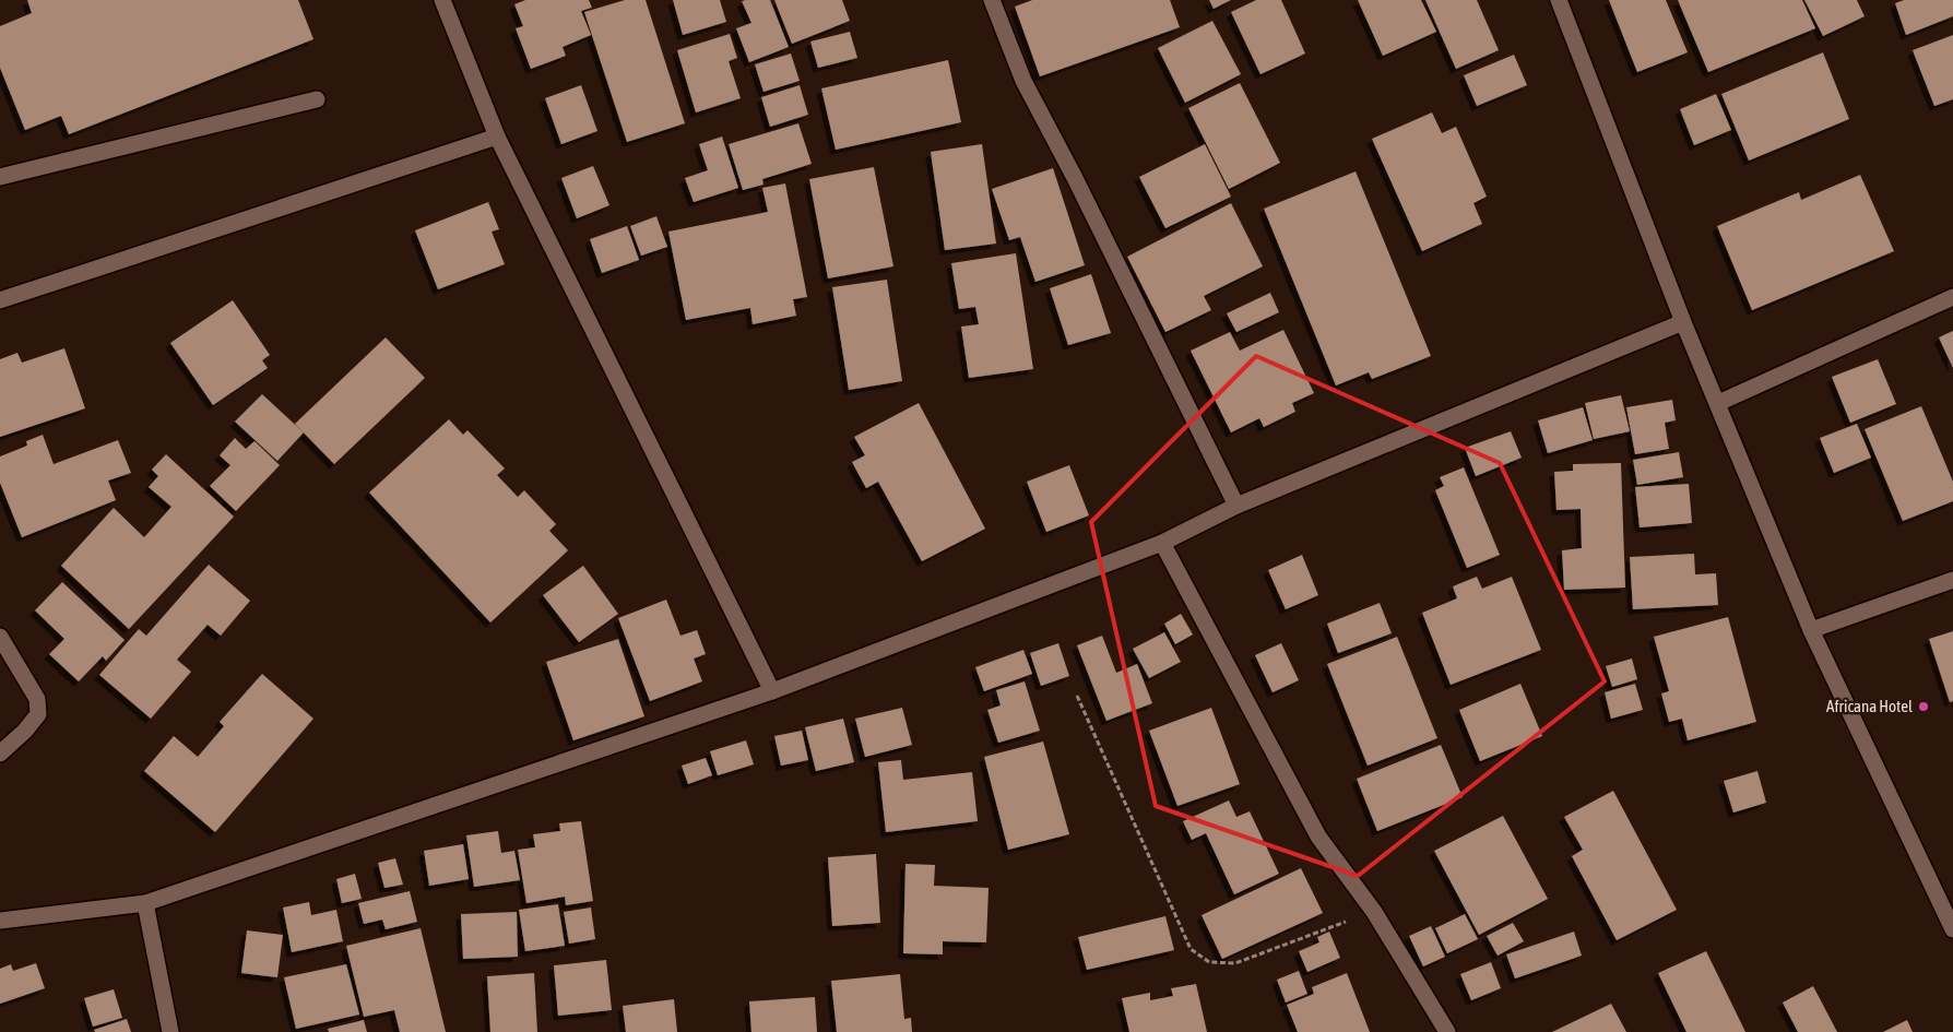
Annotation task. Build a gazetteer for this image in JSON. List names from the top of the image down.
{
  "places": ["Africana Hotel"]
}
